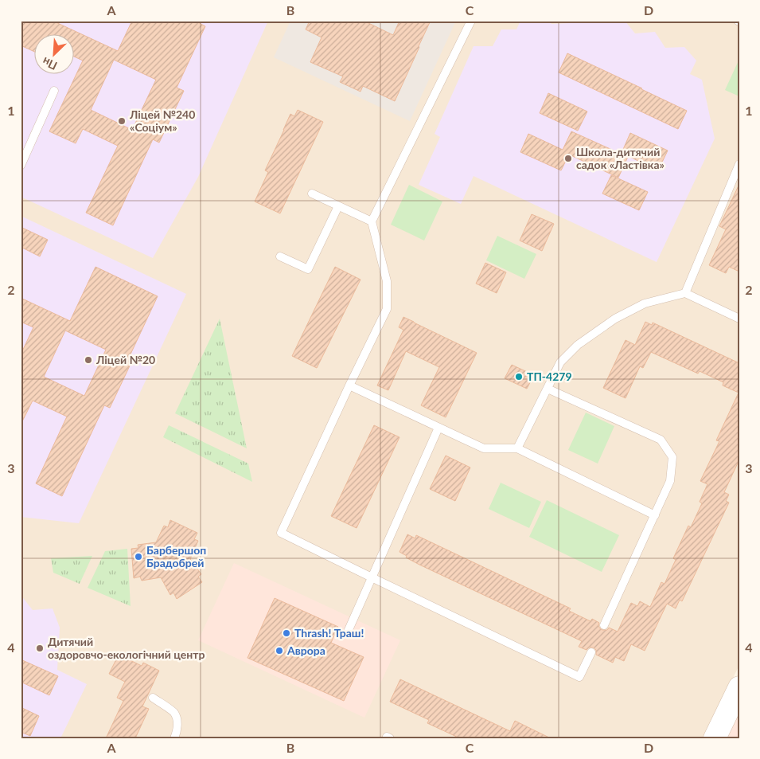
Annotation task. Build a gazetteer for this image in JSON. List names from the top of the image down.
{
  "places": [
    "Ліцей №240 «Соціум»",
    "Школа-дитячий садок «Ластівка»",
    "Ліцей №20",
    "ТП-4279",
    "Барбершоп Брадобрей",
    "Thrash! Траш!",
    "Дитячий оздоровчо-екологічний центр",
    "Аврора"
  ],
  "north": "bottom left",
  "grid": {
    "columns": [
      "A",
      "B",
      "C",
      "D"
    ],
    "rows": [
      "1",
      "2",
      "3",
      "4"
    ]
  }
}
